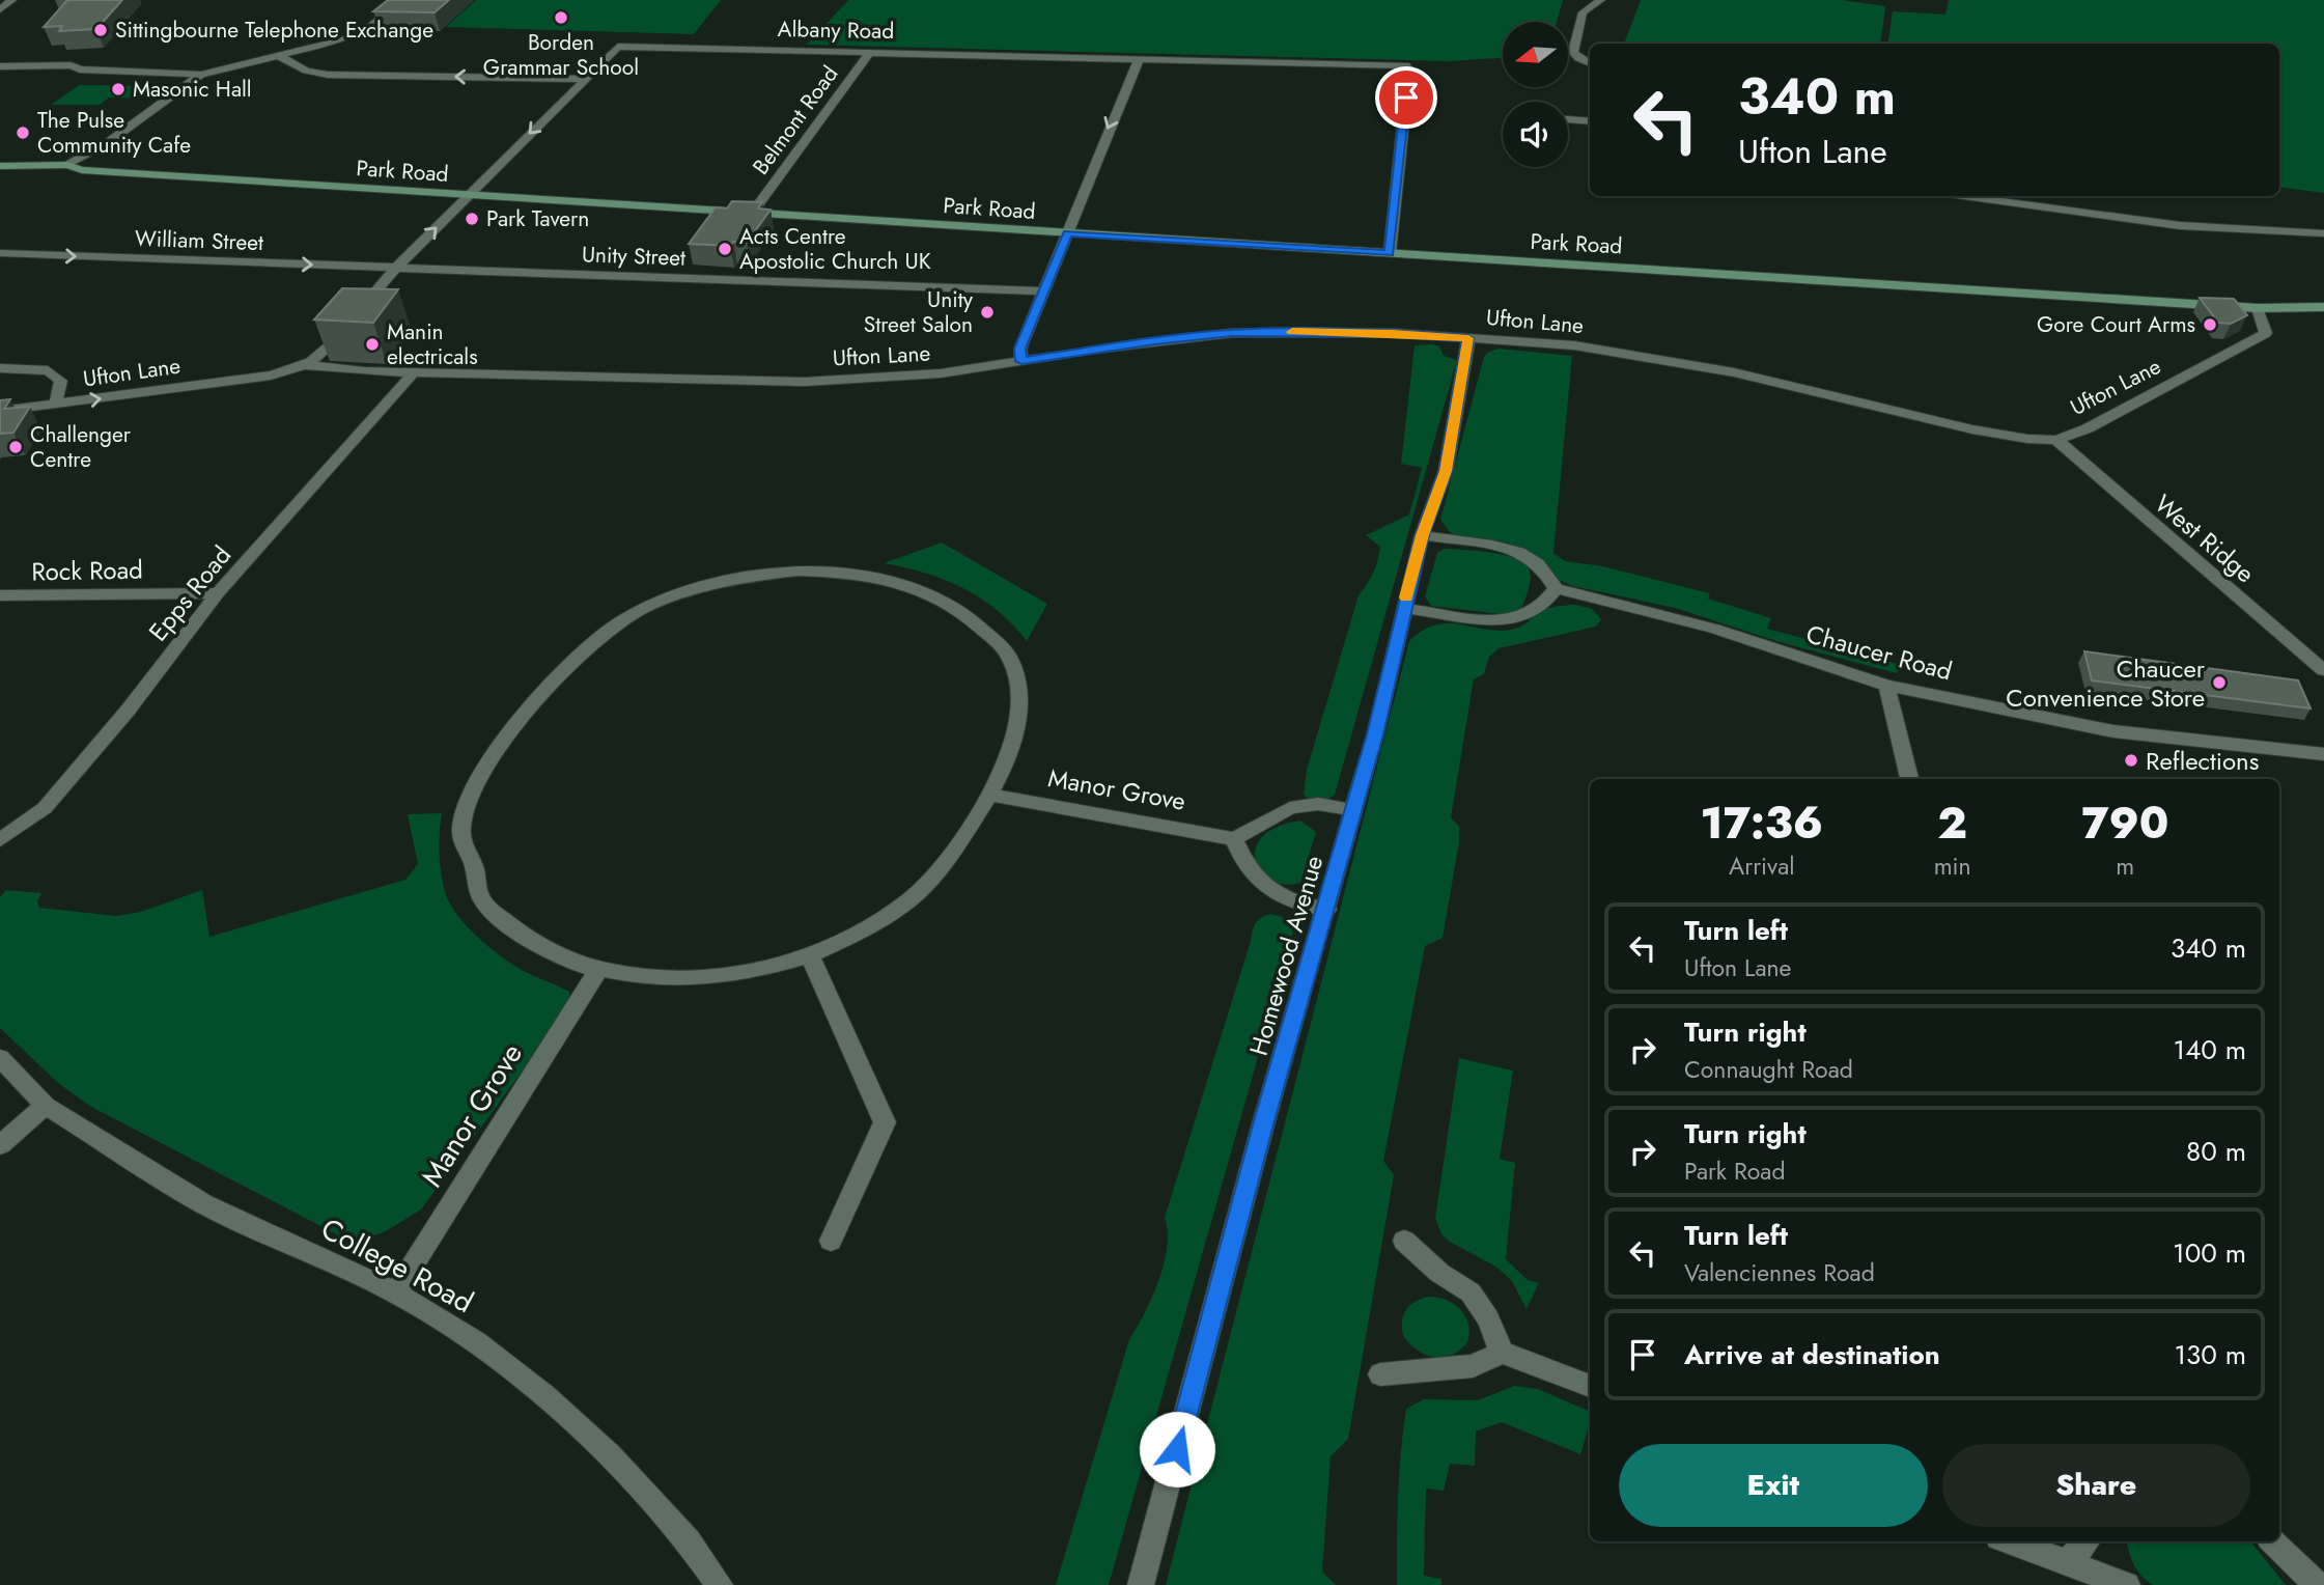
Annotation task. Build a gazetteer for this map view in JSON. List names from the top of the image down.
{
  "streets": {
    "street": [
      "Albany Road",
      "Belmont Road",
      "Park Road",
      "William Street",
      "Unity Street",
      "Ufton Lane",
      "West Ridge",
      "Rock Road",
      "Epps Road",
      "Chaucer Road",
      "Manor Grove",
      "Homewood Avenue",
      "College Road"
    ]
  },
  "crossings": [
    ["Albany Road", "Belmont Road"],
    ["Albany Road", "Park Road"],
    ["Albany Road", "William Street"],
    ["Albany Road", "Unity Street"],
    ["Albany Road", "Ufton Lane"],
    ["Belmont Road", "Park Road"],
    ["Park Road", "Ufton Lane"],
    ["William Street", "Unity Street"],
    ["Ufton Lane", "West Ridge"],
    ["Ufton Lane", "Epps Road"],
    ["Ufton Lane", "Homewood Avenue"],
    ["Rock Road", "Epps Road"],
    ["Manor Grove", "College Road"]
  ],
  "one_way": ["William Street"],
  "places": [
    "Borden Grammar School",
    "Sittingbourne Telephone Exchange",
    "Masonic Hall",
    "The Pulse Community Cafe",
    "Park Tavern",
    "Acts Centre Apostolic Church UK",
    "Unity Street Salon",
    "Gore Court Arms",
    "Manin electricals",
    "Challenger Centre",
    "Chaucer Convenience Store",
    "Reflections"
  ],
  "north": "left",
  "page": {
    "turn": ["340 m", "Ufton Lane"],
    "eta": [
      "17:36",
      "Arrival",
      "2",
      "min",
      "790",
      "m"
    ],
    "list": [
      {
        "name": "Turn left",
        "note": "Ufton Lane",
        "value": "340 m"
      },
      {
        "name": "Turn right",
        "note": "Connaught Road",
        "value": "140 m"
      },
      {
        "name": "Turn right",
        "note": "Park Road",
        "value": "80 m"
      },
      {
        "name": "Turn left",
        "note": "Valenciennes Road",
        "value": "100 m"
      },
      {
        "name": "Arrive at destination",
        "value": "130 m"
      }
    ],
    "buttons": ["Exit", "Share"]
  }
}
